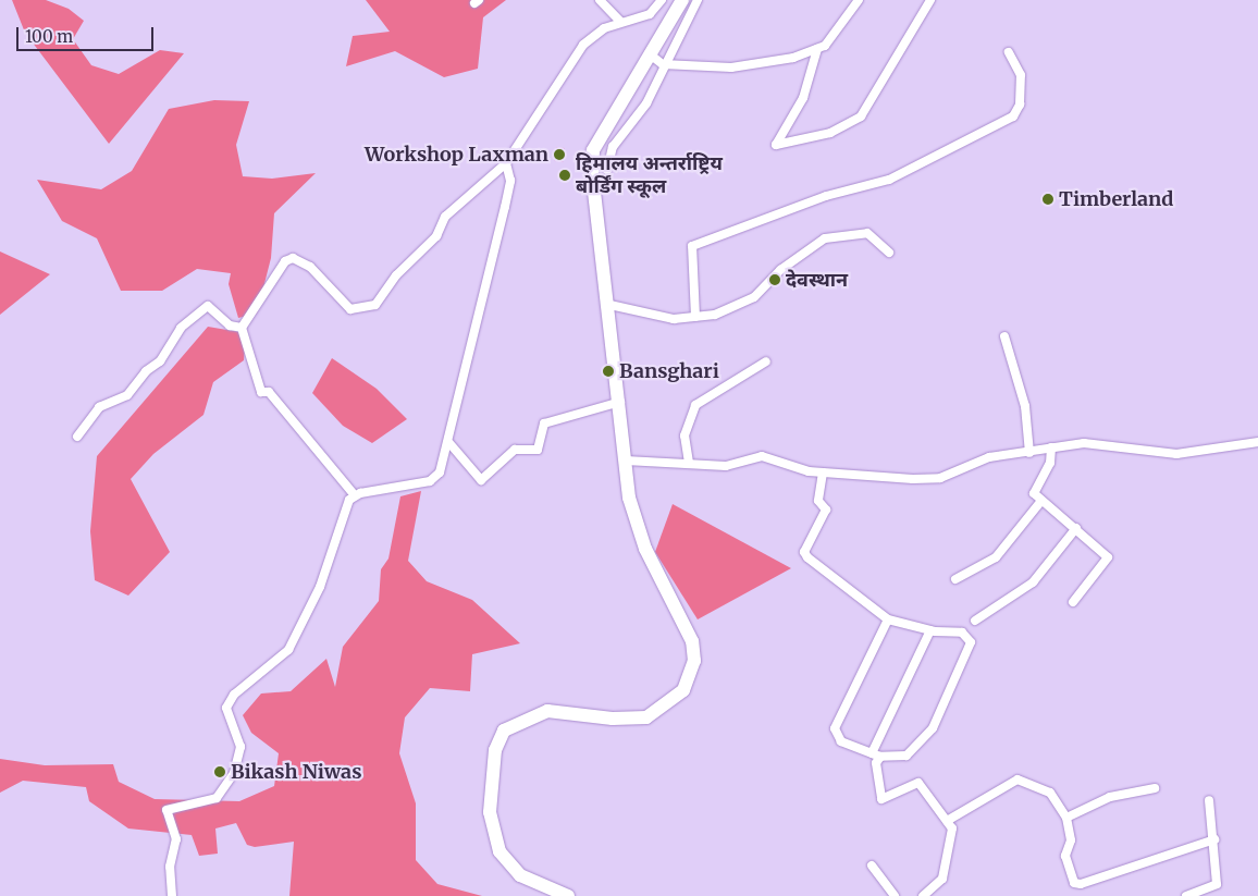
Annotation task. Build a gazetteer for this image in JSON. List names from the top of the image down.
{
  "places": [
    "Workshop Laxman",
    "हिमालय अन्तर्राष्ट्रिय बोर्डिंग स्कूल",
    "Timberland",
    "देवस्थान",
    "Bansghari",
    "Bikash Niwas"
  ],
  "scale_bar": "100 m"
}
